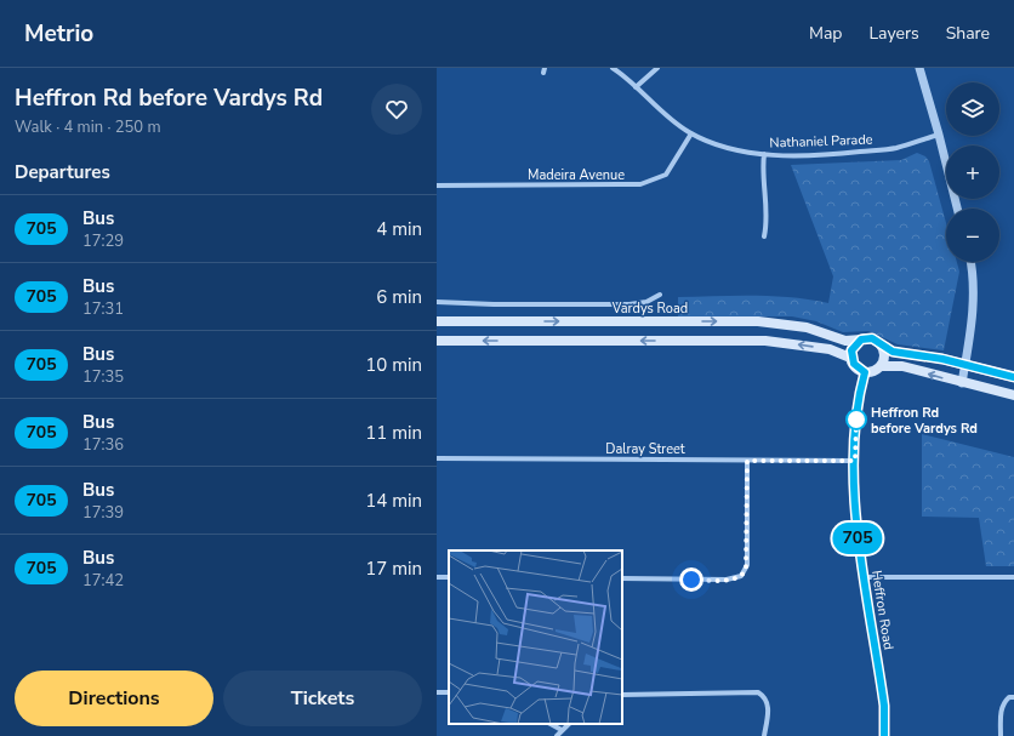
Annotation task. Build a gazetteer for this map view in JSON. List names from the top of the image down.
{
  "streets": {
    "main road": ["Vardys Road"],
    "street": [
      "Nathaniel Parade",
      "Madeira Avenue",
      "Dalray Street",
      "Heffron Road"
    ]
  },
  "crossings": [
    ["Nathaniel Parade", "Madeira Avenue"],
    ["Vardys Road", "Heffron Road"],
    ["Dalray Street", "Heffron Road"]
  ],
  "places": ["Heffron Rd before Vardys Rd"],
  "lines": ["bus line 705"],
  "page": {
    "header": "Metrio",
    "nav": ["Map", "Layers", "Share"],
    "heading": [
      ["Heffron Rd before Vardys Rd", "Walk · 4 min · 250 m"],
      "Departures"
    ],
    "on_map": "705",
    "map_buttons": ["+", "−"],
    "list": [
      {
        "mark": "705",
        "name": "Bus",
        "note": "17:29",
        "value": "4 min"
      },
      {
        "mark": "705",
        "name": "Bus",
        "note": "17:31",
        "value": "6 min"
      },
      {
        "mark": "705",
        "name": "Bus",
        "note": "17:35",
        "value": "10 min"
      },
      {
        "mark": "705",
        "name": "Bus",
        "note": "17:36",
        "value": "11 min"
      },
      {
        "mark": "705",
        "name": "Bus",
        "note": "17:39",
        "value": "14 min"
      },
      {
        "mark": "705",
        "name": "Bus",
        "note": "17:42",
        "value": "17 min"
      }
    ],
    "buttons": ["Directions", "Tickets"]
  }
}
